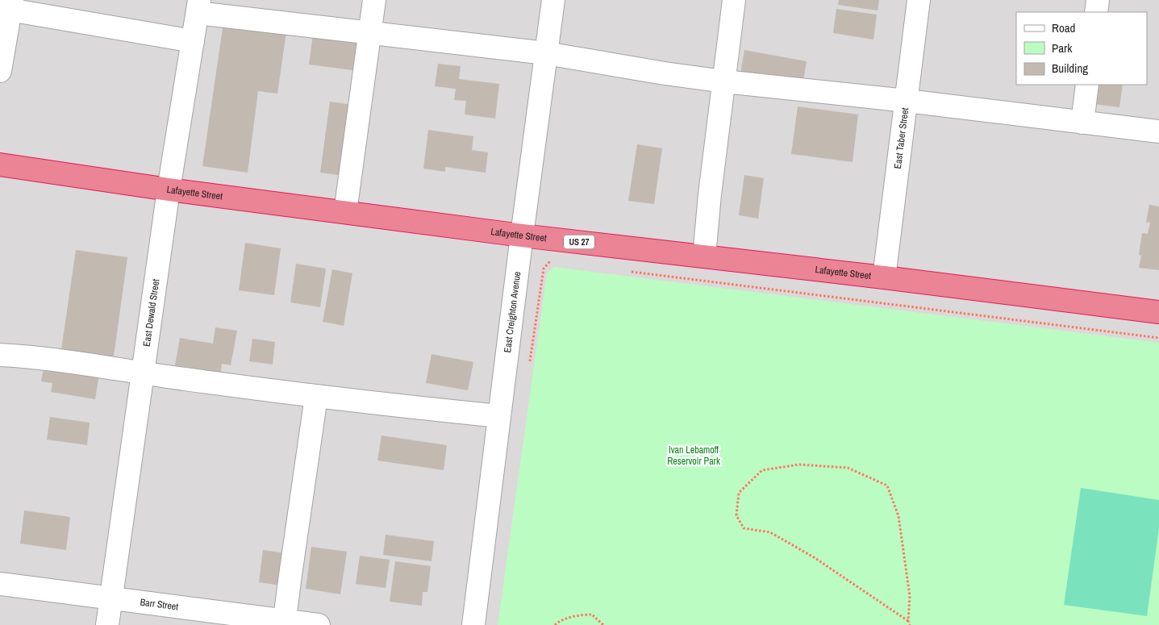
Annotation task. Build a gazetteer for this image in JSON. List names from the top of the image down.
{
  "streets": {
    "highway": ["Lafayette Street", "US 27"],
    "street": [
      "East Taber Street",
      "East Dewald Street",
      "East Creighton Avenue",
      "Barr Street"
    ]
  },
  "crossings": [
    ["East Taber Street", "Lafayette Street"],
    ["Lafayette Street", "East Dewald Street"],
    ["Lafayette Street", "East Creighton Avenue"],
    ["East Dewald Street", "Barr Street"]
  ],
  "parks": ["Ivan Lebamoff Reservoir Park"],
  "legend": ["Road", "Park", "Building"]
}
